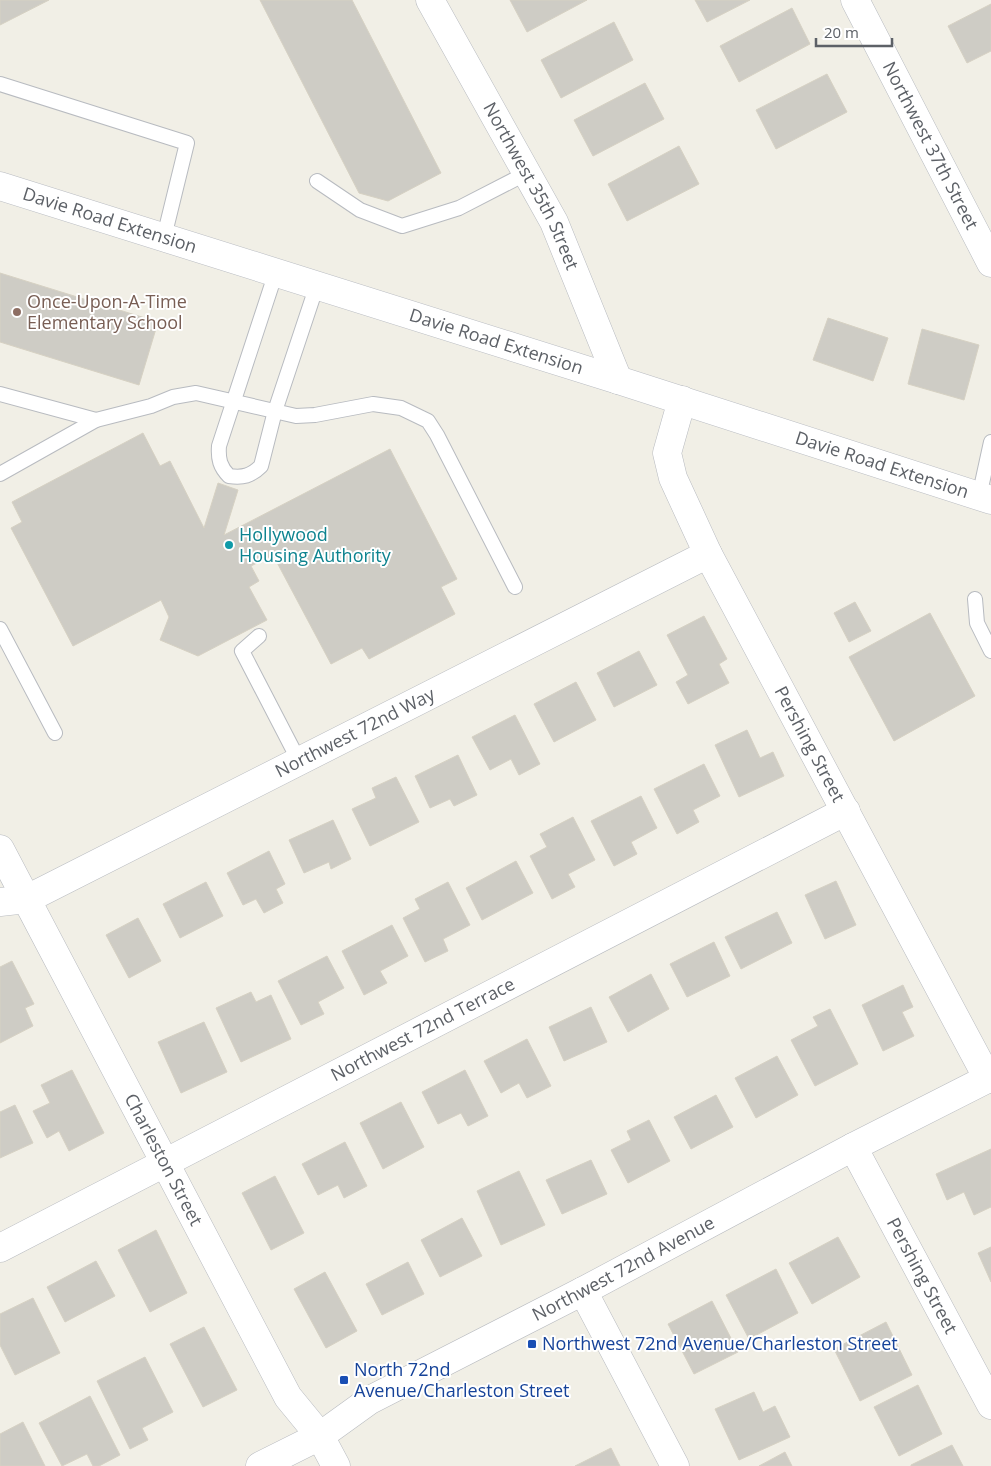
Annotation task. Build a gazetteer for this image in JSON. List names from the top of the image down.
{
  "streets": {
    "street": [
      "Northwest 37th Street",
      "Northwest 35th Street",
      "Davie Road Extension",
      "Northwest 72nd Way",
      "Pershing Street",
      "Northwest 72nd Terrace",
      "Charleston Street",
      "Northwest 72nd Avenue"
    ]
  },
  "crossings": [
    ["Northwest 35th Street", "Davie Road Extension"],
    ["Davie Road Extension", "Pershing Street"],
    ["Northwest 72nd Way", "Pershing Street"],
    ["Northwest 72nd Way", "Charleston Street"],
    ["Pershing Street", "Northwest 72nd Terrace"],
    ["Pershing Street", "Northwest 72nd Avenue"],
    ["Northwest 72nd Terrace", "Charleston Street"],
    ["Charleston Street", "Northwest 72nd Avenue"]
  ],
  "places": {
    "other": ["Once-Upon-A-Time Elementary School", "Hollywood Housing Authority"],
    "transit": ["Northwest 72nd Avenue/Charleston Street", "North 72nd Avenue/Charleston Street"]
  },
  "scale_bar": "20 m"
}
